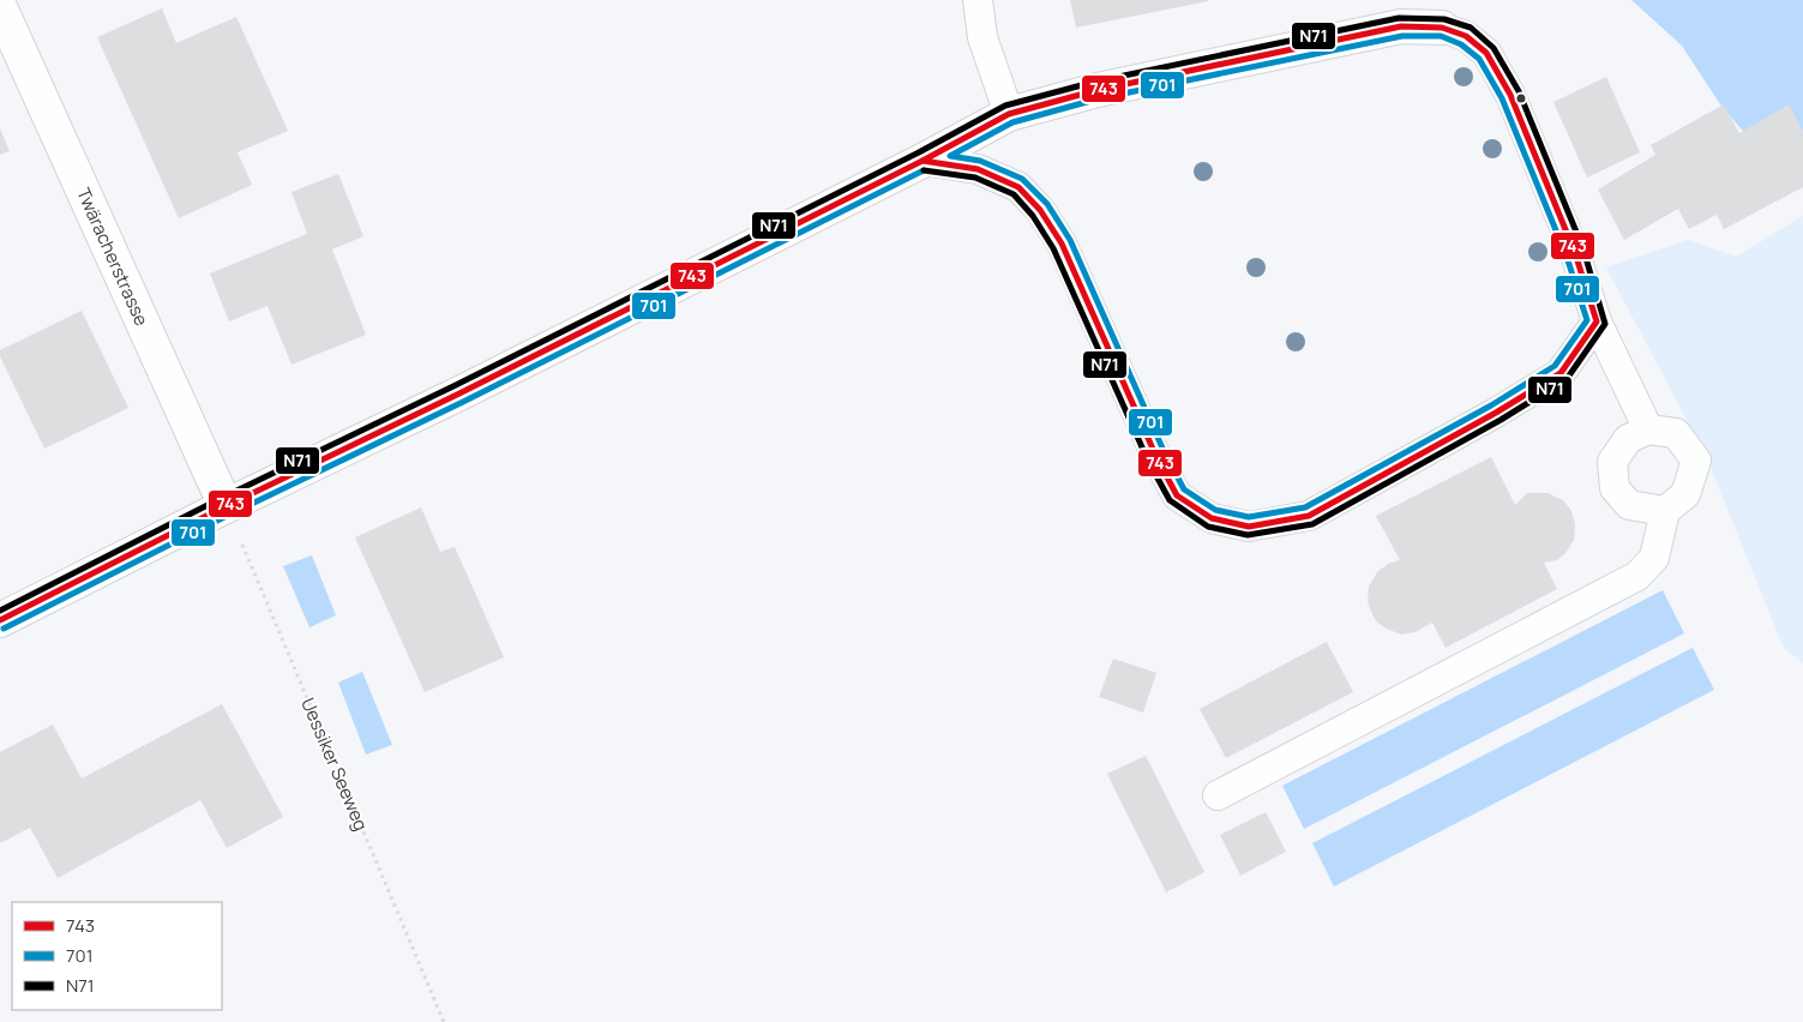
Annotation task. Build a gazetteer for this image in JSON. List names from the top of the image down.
{
  "streets": {
    "street": ["Twäracherstrasse"],
    "path": ["Uessiker Seeweg"]
  },
  "crossings": [
    ["Twäracherstrasse", "Uessiker Seeweg"]
  ],
  "lines": ["transit line N71", "transit line 743", "transit line 701"],
  "legend": ["743", "701", "N71"]
}
